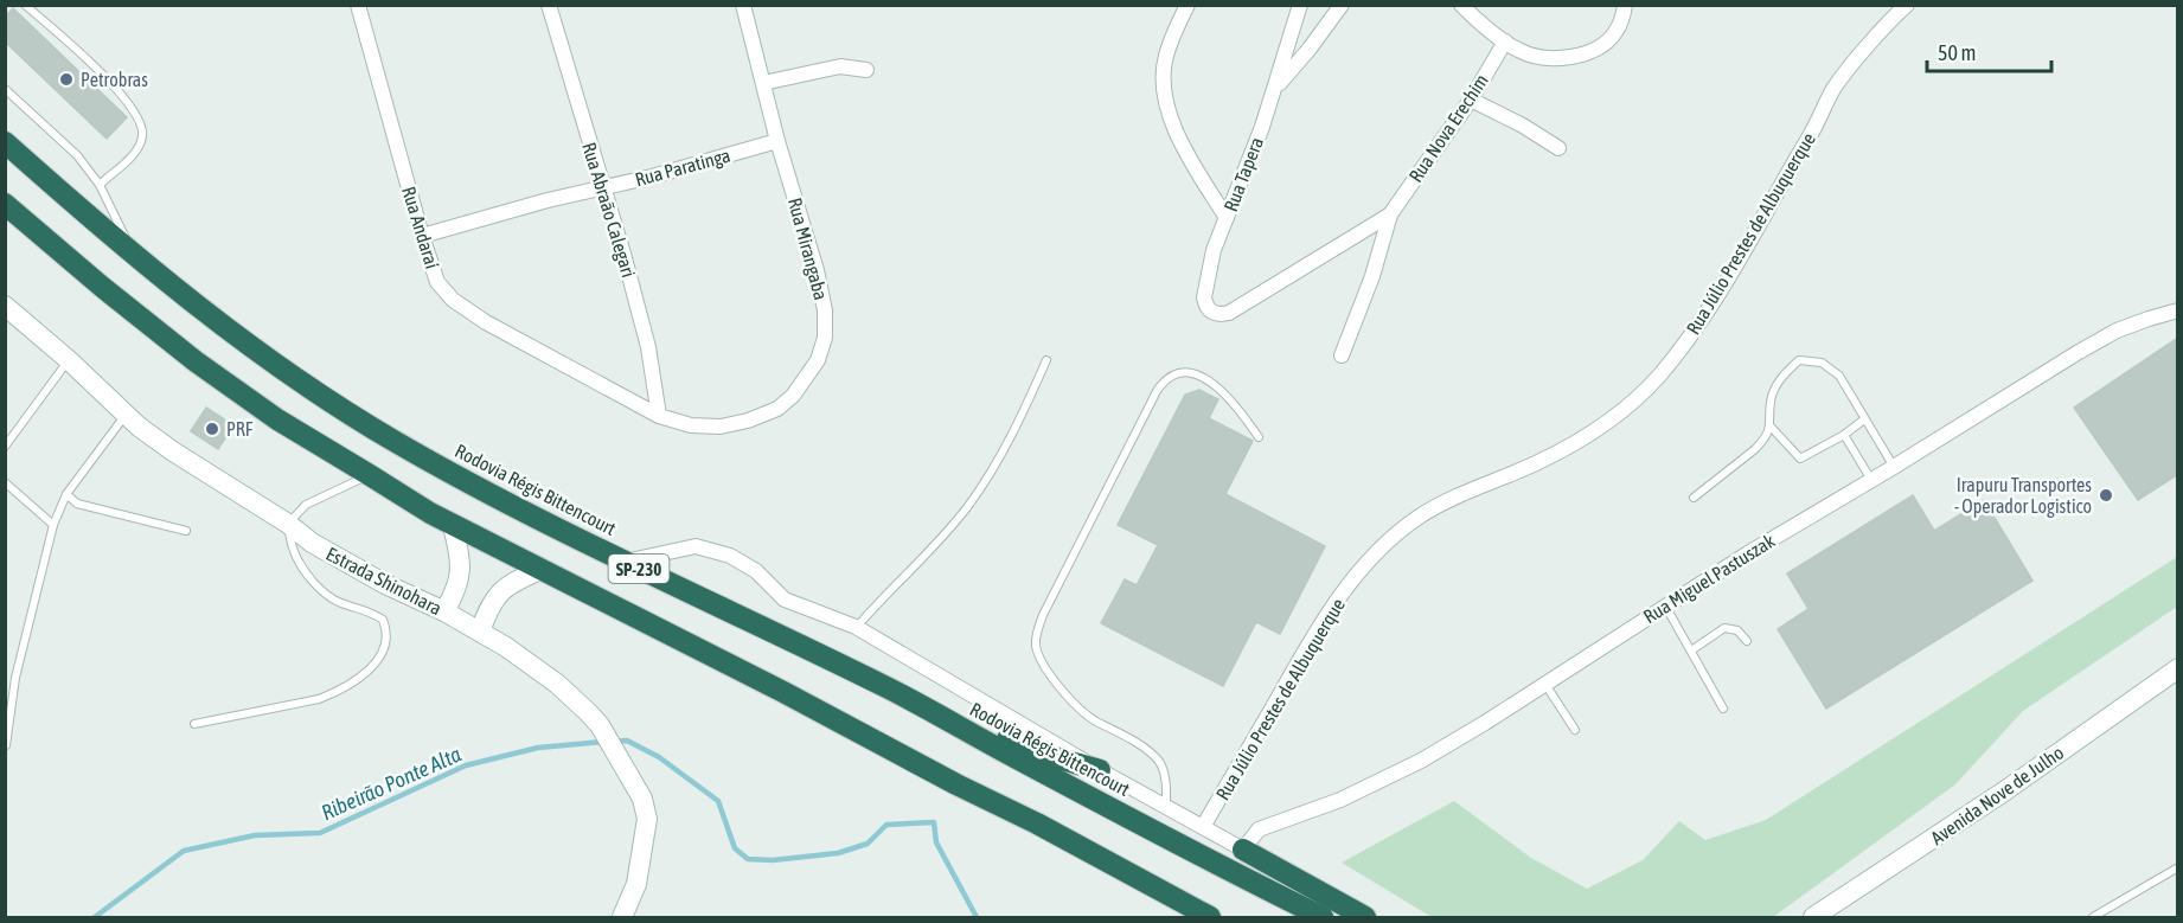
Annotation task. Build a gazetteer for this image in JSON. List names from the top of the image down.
{
  "streets": {
    "highway": ["Rodovia Régis Bittencourt", "SP-230"],
    "street": [
      "Rua Nova Erechim",
      "Rua Paratinga",
      "Rua Tapera",
      "Rua Abraão Calegari",
      "Rua Andaraí",
      "Rua Júlio Prestes de Albuquerque",
      "Rua Mirangaba",
      "Rua Miguel Pastuszak",
      "Estrada Shinohara",
      "Avenida Nove de Julho"
    ]
  },
  "crossings": [
    ["Rua Nova Erechim", "Rua Tapera"],
    ["Rua Paratinga", "Rua Abraão Calegari"],
    ["Rua Paratinga", "Rua Andaraí"],
    ["Rua Paratinga", "Rua Mirangaba"],
    ["Rua Abraão Calegari", "Rua Andaraí"],
    ["Rua Abraão Calegari", "Rua Mirangaba"],
    ["Rua Andaraí", "Rua Mirangaba"]
  ],
  "water": ["Ribeirão Ponte Alta"],
  "places": ["Petrobras", "PRF", "Irapuru Transportes - Operador Logistico"],
  "scale_bar": "50 m"
}
